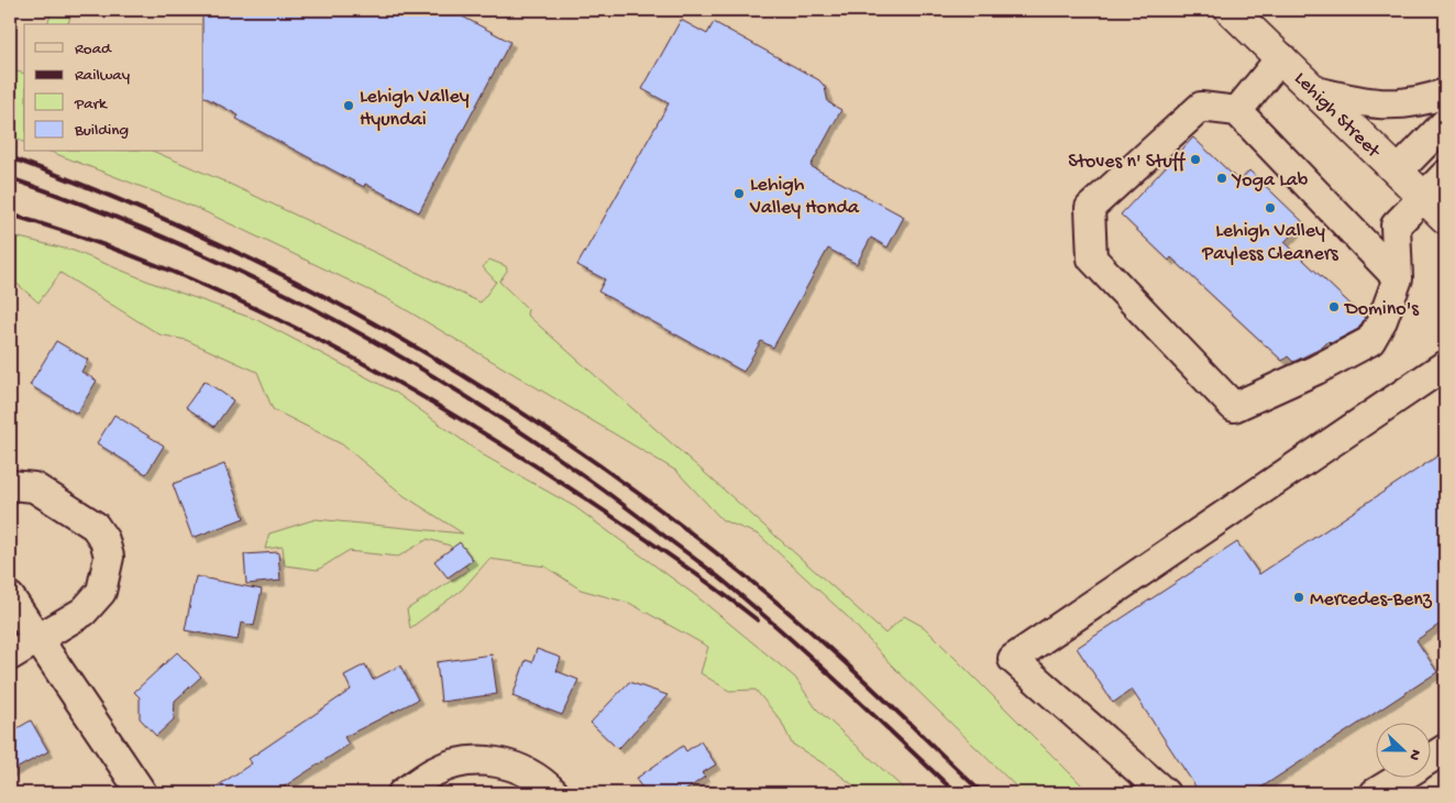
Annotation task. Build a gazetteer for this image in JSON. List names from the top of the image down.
{
  "streets": {
    "highway": ["Lehigh Street"]
  },
  "places": [
    "Lehigh Valley Hyundai",
    "Stoves n' Stuff",
    "Yoga Lab",
    "Lehigh Valley Honda",
    "Lehigh Valley Payless Cleaners",
    "Domino's",
    "Mercedes-Benz"
  ],
  "legend": [
    "Road",
    "Railway",
    "Park",
    "Building"
  ],
  "north": "right"
}
